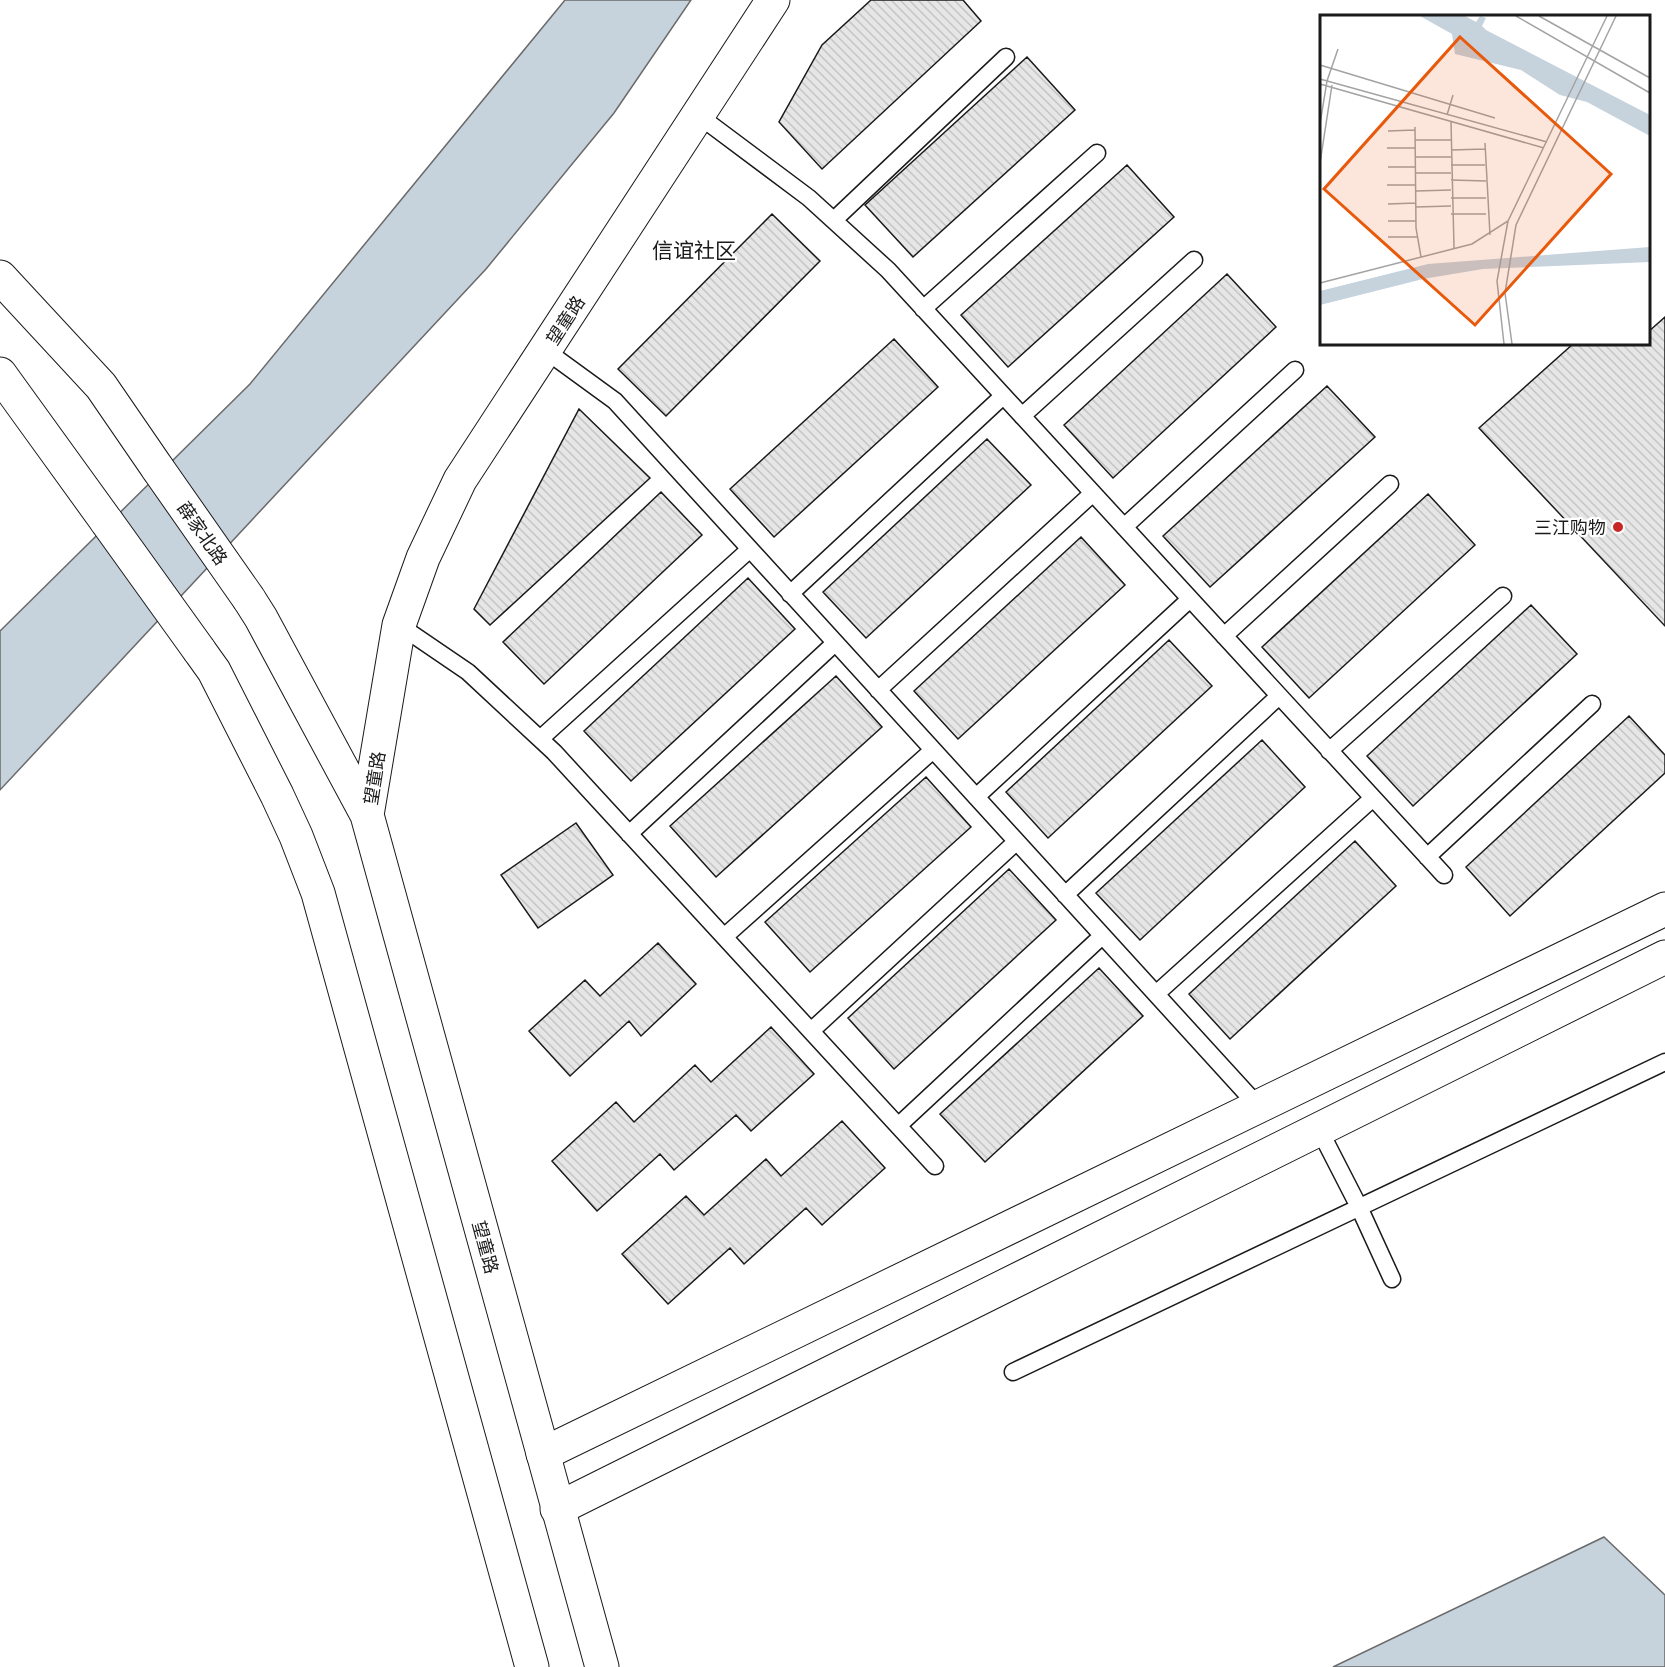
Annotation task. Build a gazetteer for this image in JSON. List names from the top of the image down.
{
  "streets": {
    "main road": ["望童路", "薛家北路"]
  },
  "crossings": [
    ["望童路", "薛家北路"]
  ],
  "districts": ["信谊社区"],
  "places": ["三江购物"]
}
